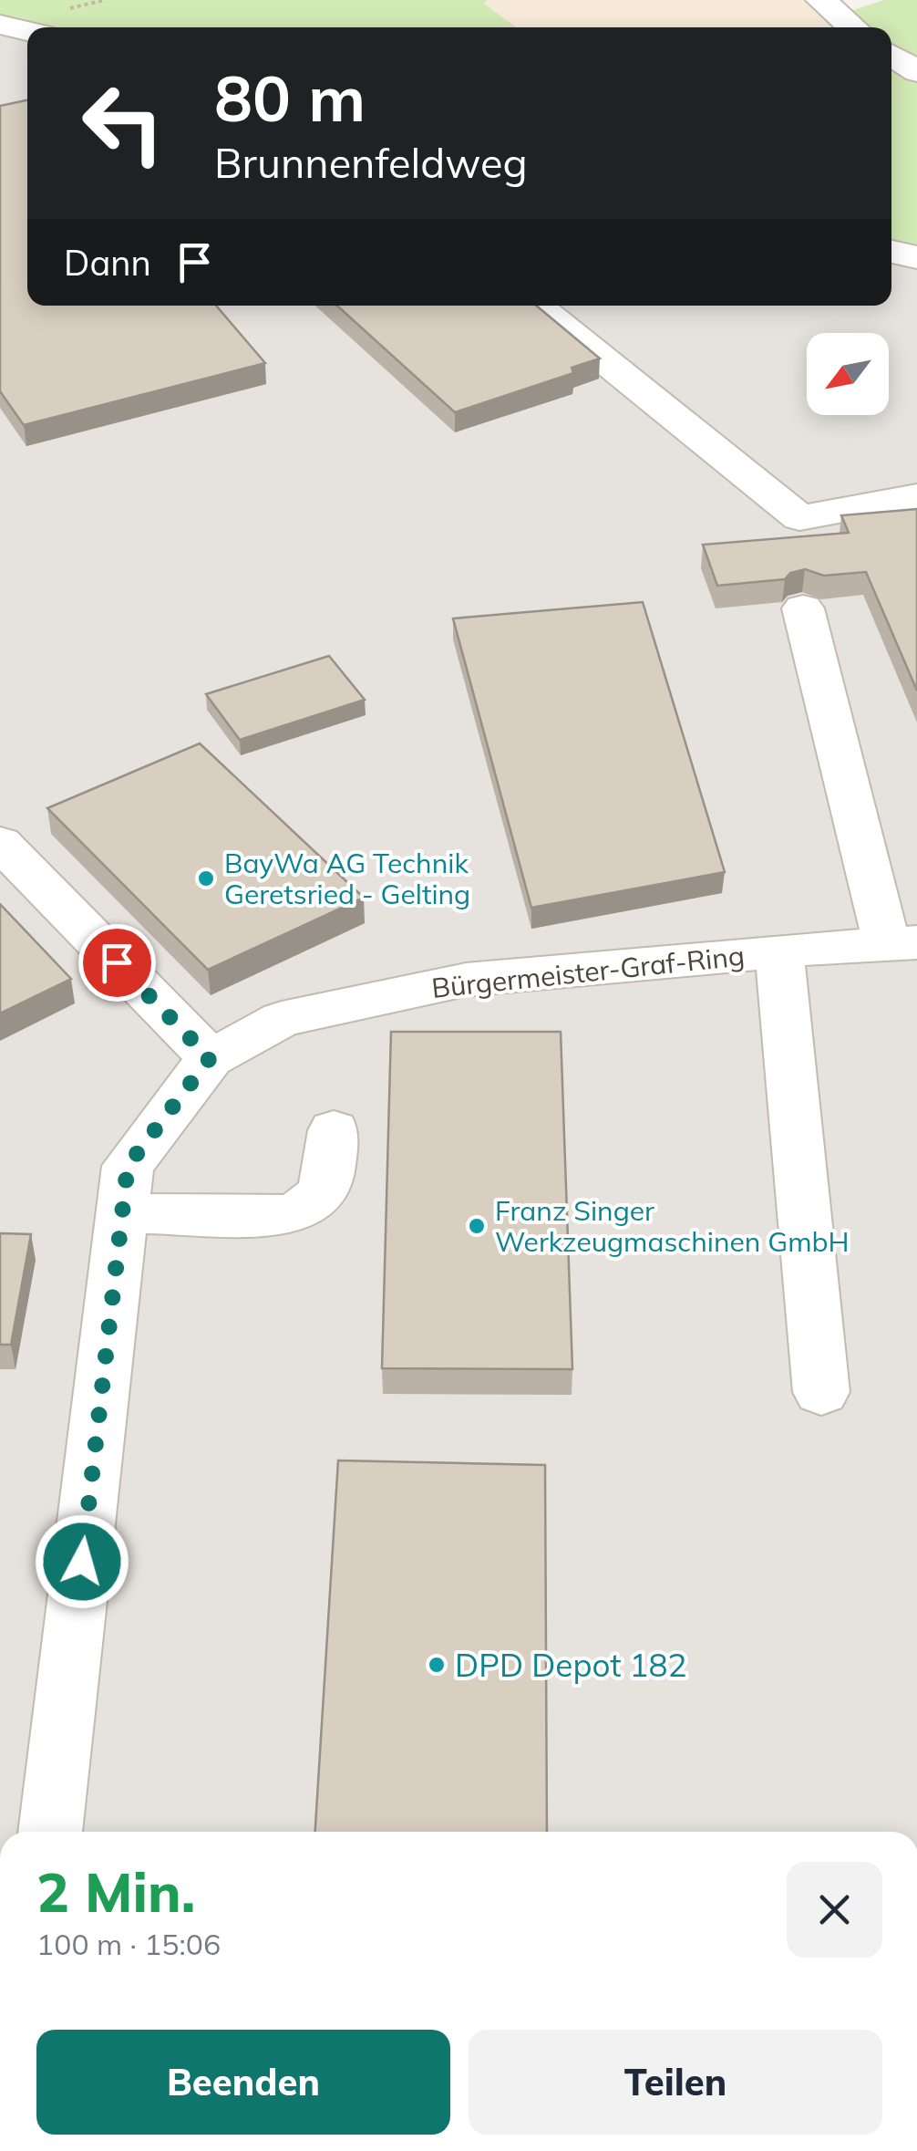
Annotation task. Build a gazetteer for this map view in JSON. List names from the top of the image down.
{
  "streets": {
    "street": ["Bürgermeister-Graf-Ring"]
  },
  "places": ["BayWa AG Technik Geretsried - Gelting", "Franz Singer Werkzeugmaschinen GmbH", "DPD Depot 182"],
  "north": "bottom left",
  "page": {
    "turn": ["80 m", "Brunnenfeldweg"],
    "then": "Dann",
    "heading": ["2 Min.", "100 m · 15:06"],
    "buttons": ["Beenden", "Teilen"]
  }
}
